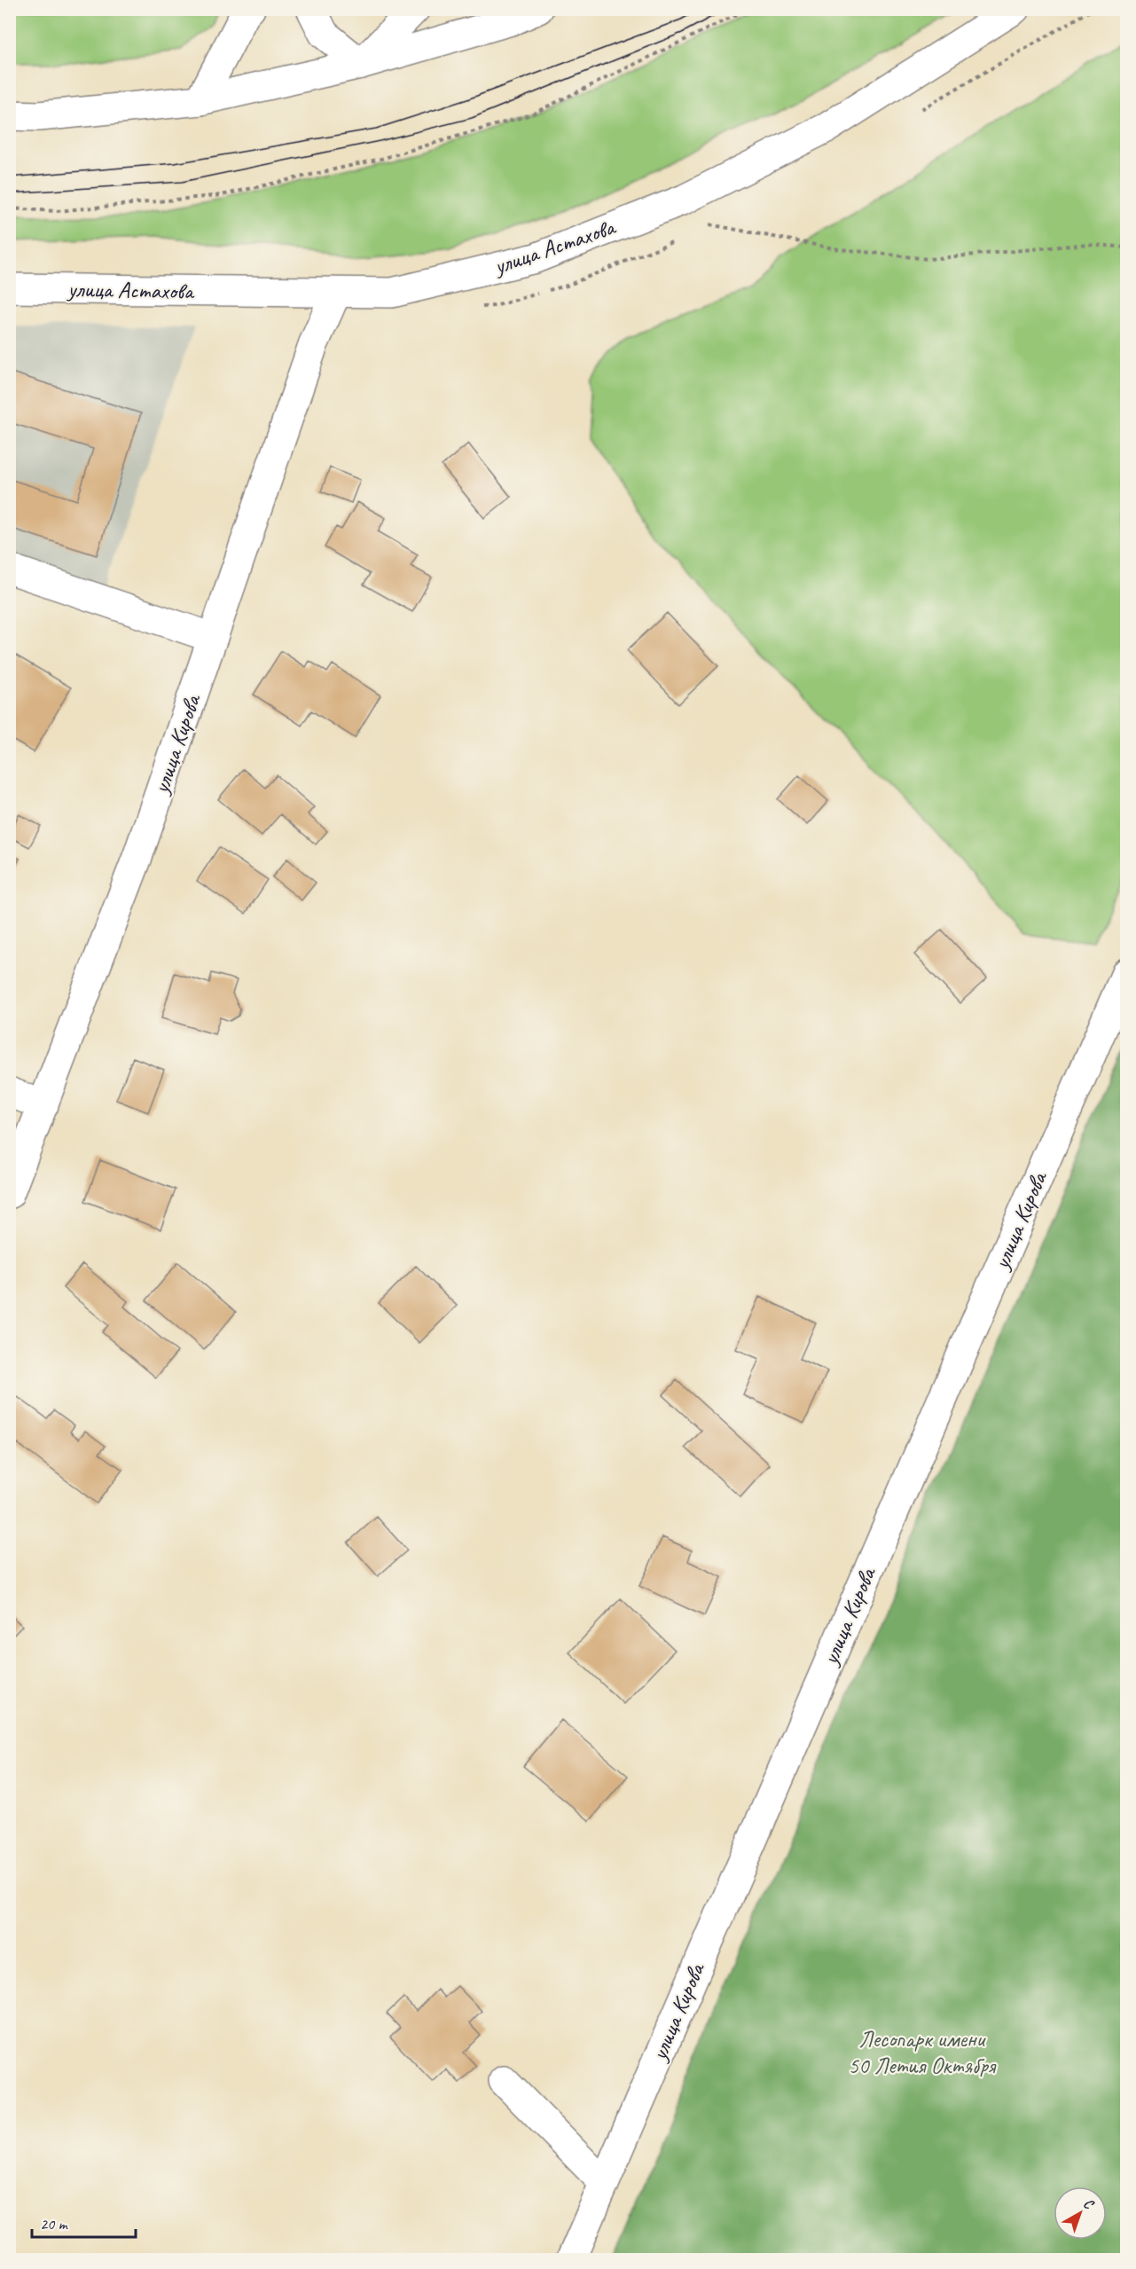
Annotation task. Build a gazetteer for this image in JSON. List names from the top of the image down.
{
  "streets": {
    "street": ["улица Астахова", "улица Кирова"]
  },
  "crossings": [
    ["улица Астахова", "улица Кирова"]
  ],
  "parks": ["Лесопарк имени 50 Летия Октября"],
  "scale_bar": "20 m",
  "north": "top right"
}
